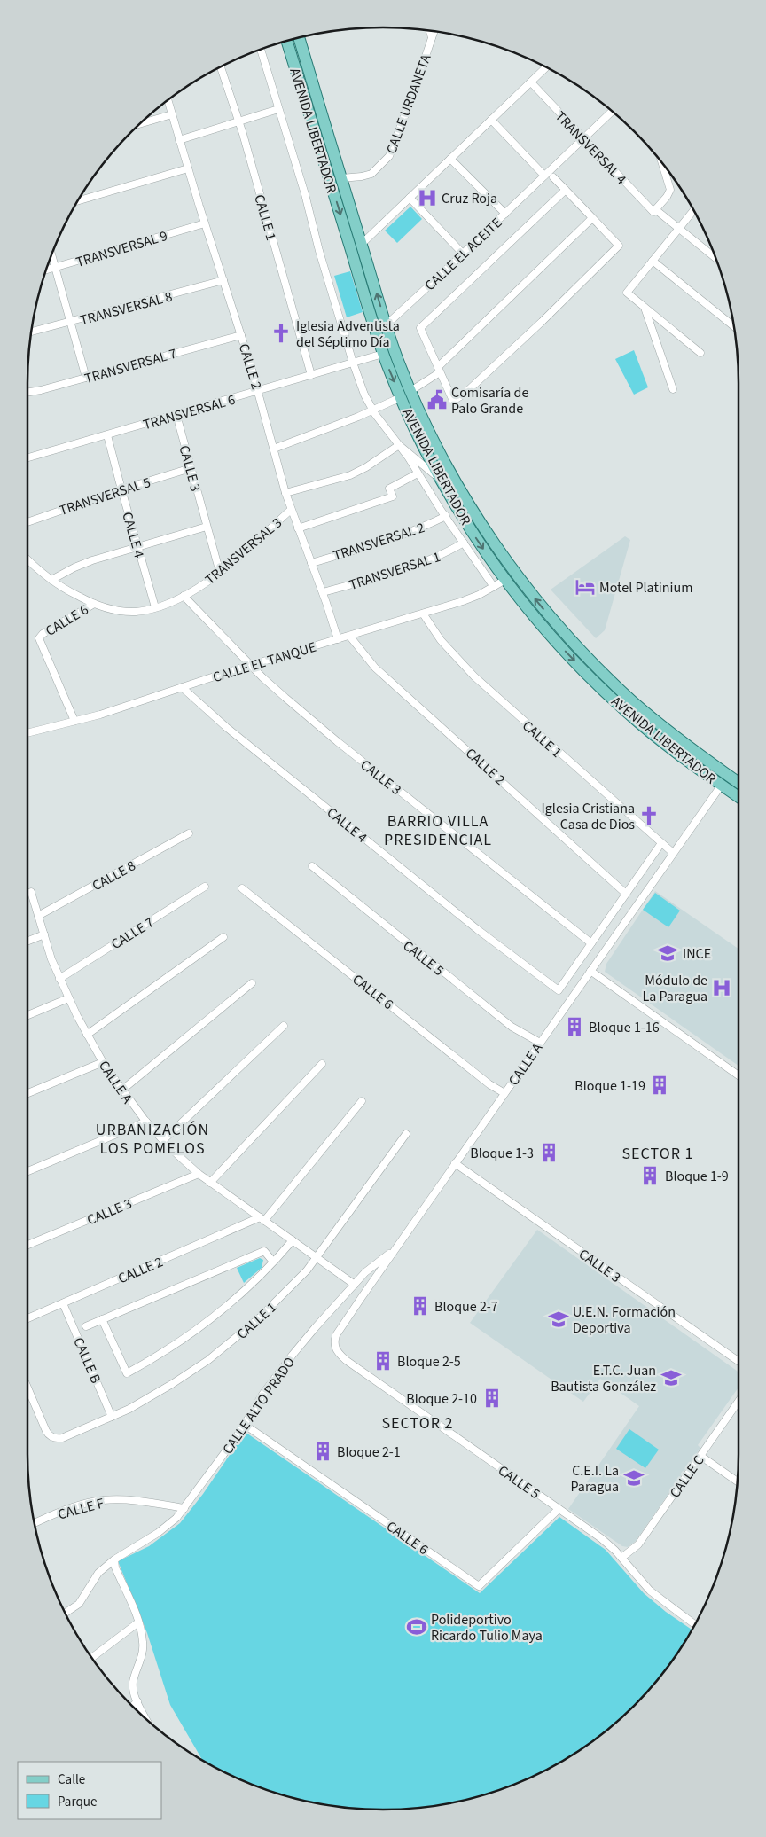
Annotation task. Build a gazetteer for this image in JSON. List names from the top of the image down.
{
  "streets": {
    "main road": ["AVENIDA LIBERTADOR"],
    "street": [
      "CALLE URDANETA",
      "TRANSVERSAL 4",
      "CALLE 1",
      "TRANSVERSAL 9",
      "CALLE EL ACEITE",
      "TRANSVERSAL 8",
      "TRANSVERSAL 7",
      "CALLE 2",
      "TRANSVERSAL 6",
      "CALLE 3",
      "TRANSVERSAL 5",
      "CALLE 4",
      "TRANSVERSAL 2",
      "TRANSVERSAL 3",
      "TRANSVERSAL 1",
      "CALLE 6",
      "CALLE EL TANQUE",
      "CALLE 8",
      "CALLE 7",
      "CALLE 5",
      "CALLE A",
      "CALLE B",
      "CALLE ALTO PRADO",
      "CALLE C",
      "CALLE F"
    ]
  },
  "crossings": [
    ["CALLE URDANETA", "AVENIDA LIBERTADOR"],
    ["AVENIDA LIBERTADOR", "CALLE EL ACEITE"],
    ["AVENIDA LIBERTADOR", "TRANSVERSAL 6"],
    ["AVENIDA LIBERTADOR", "TRANSVERSAL 2"],
    ["AVENIDA LIBERTADOR", "TRANSVERSAL 3"],
    ["AVENIDA LIBERTADOR", "TRANSVERSAL 1"],
    ["AVENIDA LIBERTADOR", "CALLE EL TANQUE"],
    ["AVENIDA LIBERTADOR", "CALLE A"],
    ["TRANSVERSAL 4", "CALLE EL ACEITE"],
    ["CALLE 1", "TRANSVERSAL 6"],
    ["CALLE 1", "CALLE EL TANQUE"],
    ["CALLE 1", "CALLE A"],
    ["CALLE 1", "CALLE B"],
    ["TRANSVERSAL 9", "CALLE 2"],
    ["TRANSVERSAL 8", "CALLE 2"],
    ["TRANSVERSAL 7", "CALLE 2"],
    ["CALLE 2", "TRANSVERSAL 6"],
    ["CALLE 2", "TRANSVERSAL 2"],
    ["CALLE 2", "TRANSVERSAL 3"],
    ["CALLE 2", "TRANSVERSAL 1"],
    ["CALLE 2", "CALLE EL TANQUE"],
    ["CALLE 2", "CALLE A"],
    ["CALLE 2", "CALLE B"],
    ["TRANSVERSAL 6", "CALLE 3"],
    ["TRANSVERSAL 6", "CALLE 4"],
    ["CALLE 3", "TRANSVERSAL 5"],
    ["CALLE 3", "TRANSVERSAL 3"],
    ["CALLE 3", "CALLE EL TANQUE"],
    ["CALLE 3", "CALLE A"],
    ["TRANSVERSAL 5", "CALLE 4"],
    ["CALLE 4", "TRANSVERSAL 3"],
    ["CALLE 4", "CALLE EL TANQUE"],
    ["TRANSVERSAL 3", "CALLE 6"],
    ["CALLE 6", "CALLE EL TANQUE"],
    ["CALLE 6", "CALLE 5"],
    ["CALLE 6", "CALLE A"],
    ["CALLE 6", "CALLE ALTO PRADO"],
    ["CALLE 8", "CALLE A"],
    ["CALLE 7", "CALLE A"],
    ["CALLE 5", "CALLE A"],
    ["CALLE 5", "CALLE C"],
    ["CALLE A", "CALLE ALTO PRADO"],
    ["CALLE ALTO PRADO", "CALLE F"]
  ],
  "districts": [
    "BARRIO VILLA PRESIDENCIAL",
    "URBANIZACIÓN LOS POMELOS",
    "SECTOR 1",
    "SECTOR 2"
  ],
  "places": {
    "hospital": ["Cruz Roja", "Módulo de La Paragua"],
    "church": ["Iglesia Adventista del Séptimo Día", "Iglesia Cristiana Casa de Dios"],
    "public building": ["Comisaría de Palo Grande"],
    "hotel": ["Motel Platinium"],
    "school or university": [
      "INCE",
      "U.E.N. Formación Deportiva",
      "E.T.C. Juan Bautista González",
      "C.E.I. La Paragua"
    ],
    "building": [
      "Bloque 1-16",
      "Bloque 1-19",
      "Bloque 1-3",
      "Bloque 1-9",
      "Bloque 2-7",
      "Bloque 2-5",
      "Bloque 2-10",
      "Bloque 2-1"
    ],
    "sports": ["Polideportivo Ricardo Tulio Maya"]
  },
  "legend": ["Calle", "Parque"]
}
